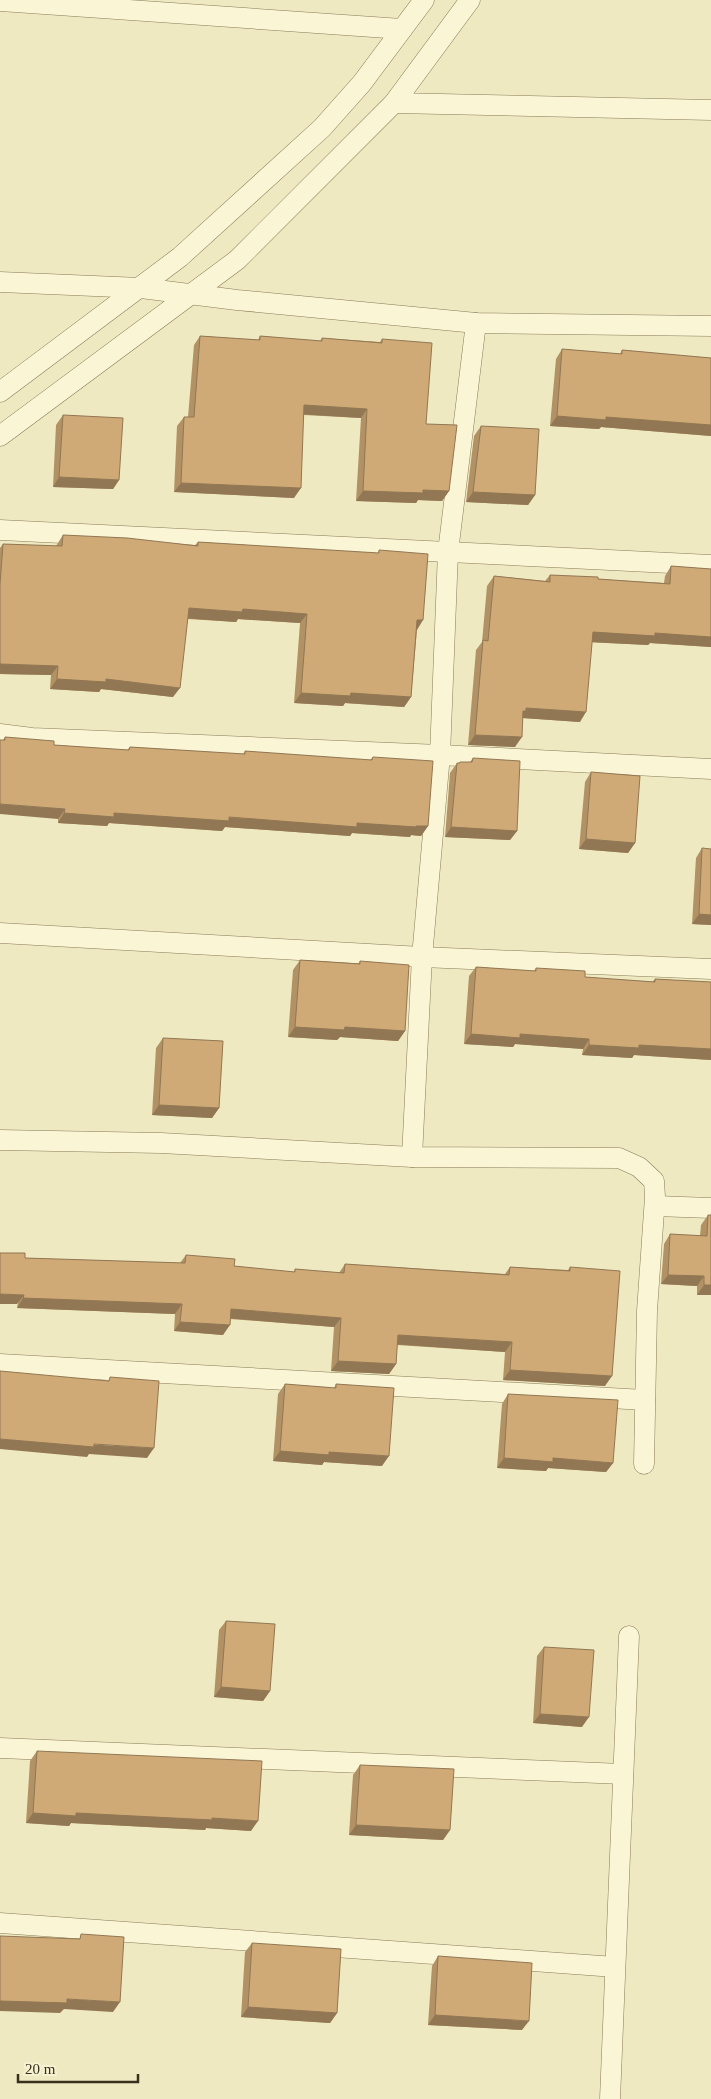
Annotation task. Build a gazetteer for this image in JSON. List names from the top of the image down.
{
  "scale_bar": "20 m"
}
